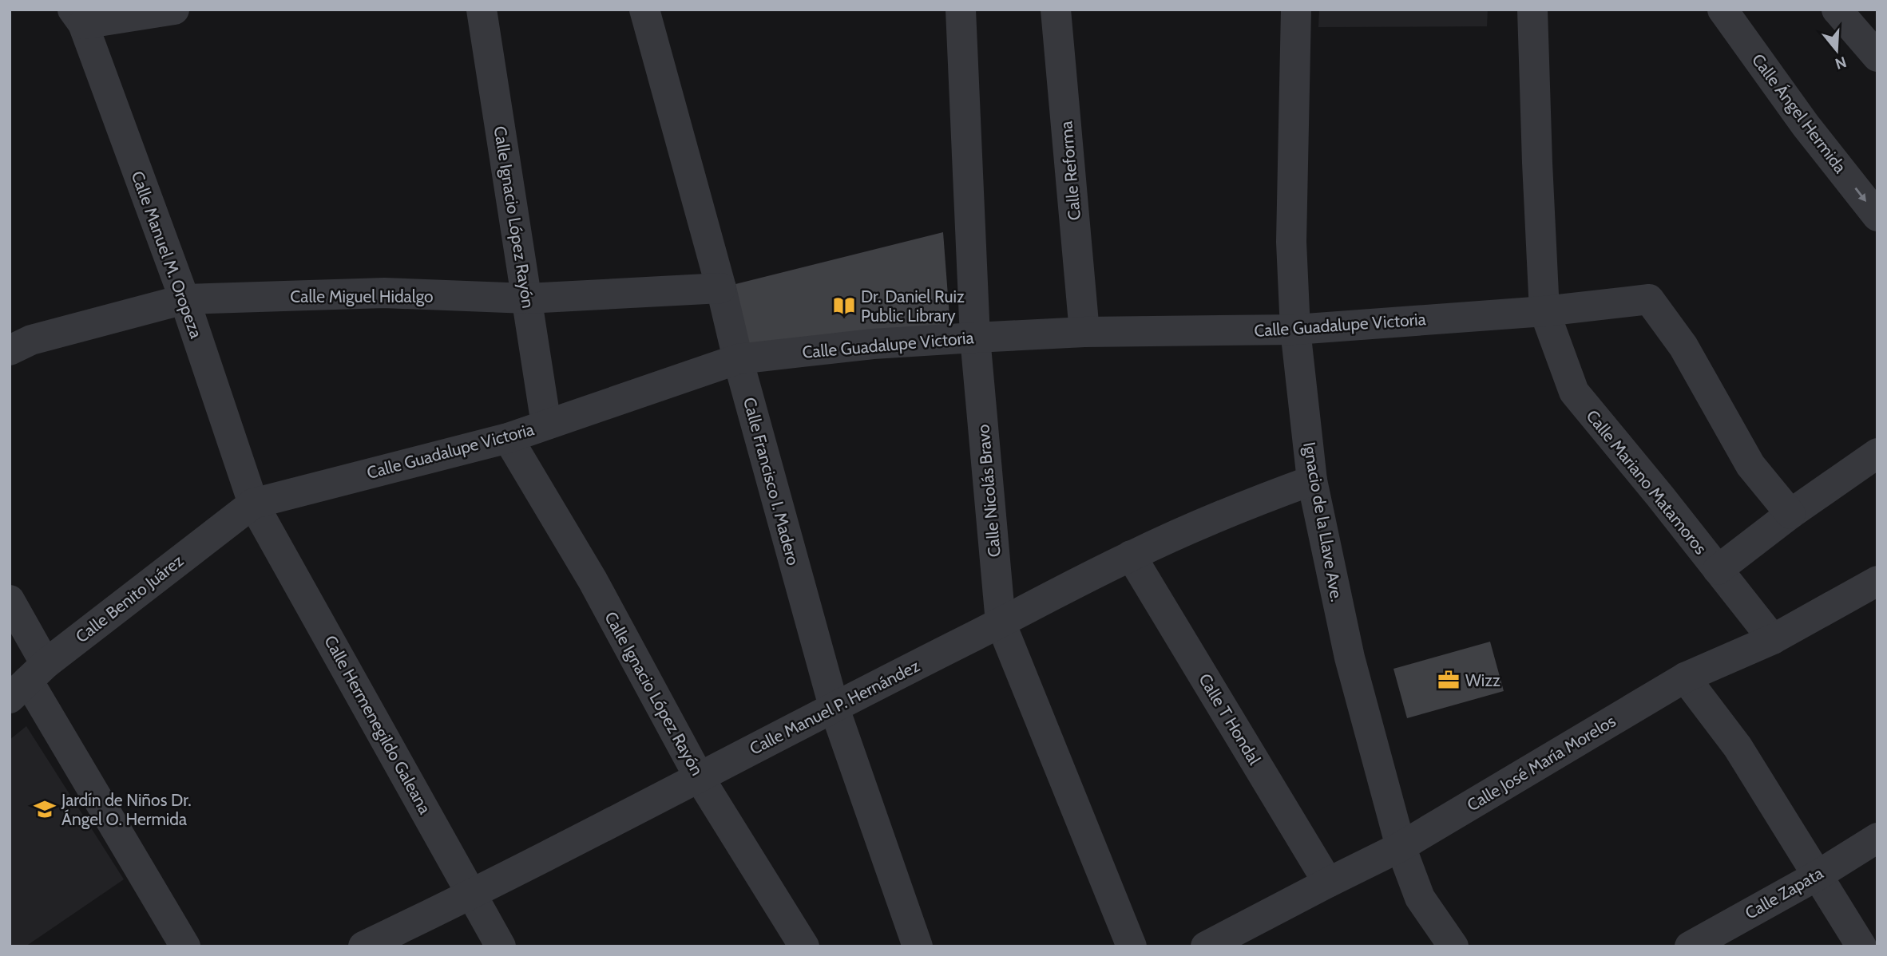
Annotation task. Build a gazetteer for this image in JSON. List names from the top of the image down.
{
  "streets": {
    "street": [
      "Calle Ángel Hermida",
      "Calle Reforma",
      "Calle Ignacio López Rayón",
      "Calle Manuel M. Oropeza",
      "Calle Miguel Hidalgo",
      "Calle Guadalupe Victoria",
      "Calle Francisco I. Madero",
      "Calle Mariano Matamoros",
      "Calle Nicolás Bravo",
      "Ignacio de la Llave Ave.",
      "Calle Benito Juárez",
      "Calle Manuel P. Hernández",
      "Calle T Hondal",
      "Calle Hermenegildo Galeana",
      "Calle José María Morelos",
      "Calle Zapata"
    ]
  },
  "crossings": [
    ["Calle Reforma", "Calle Guadalupe Victoria"],
    ["Calle Ignacio López Rayón", "Calle Miguel Hidalgo"],
    ["Calle Ignacio López Rayón", "Calle Guadalupe Victoria"],
    ["Calle Ignacio López Rayón", "Calle Manuel P. Hernández"],
    ["Calle Manuel M. Oropeza", "Calle Miguel Hidalgo"],
    ["Calle Manuel M. Oropeza", "Calle Guadalupe Victoria"],
    ["Calle Manuel M. Oropeza", "Calle Benito Juárez"],
    ["Calle Manuel M. Oropeza", "Calle Hermenegildo Galeana"],
    ["Calle Miguel Hidalgo", "Calle Francisco I. Madero"],
    ["Calle Guadalupe Victoria", "Calle Francisco I. Madero"],
    ["Calle Guadalupe Victoria", "Calle Mariano Matamoros"],
    ["Calle Guadalupe Victoria", "Calle Nicolás Bravo"],
    ["Calle Guadalupe Victoria", "Ignacio de la Llave Ave."],
    ["Calle Guadalupe Victoria", "Calle Benito Juárez"],
    ["Calle Guadalupe Victoria", "Calle Hermenegildo Galeana"],
    ["Calle Francisco I. Madero", "Calle Manuel P. Hernández"],
    ["Calle Mariano Matamoros", "Calle José María Morelos"],
    ["Calle Nicolás Bravo", "Calle Manuel P. Hernández"],
    ["Ignacio de la Llave Ave.", "Calle Manuel P. Hernández"],
    ["Ignacio de la Llave Ave.", "Calle José María Morelos"],
    ["Calle Benito Juárez", "Calle Hermenegildo Galeana"],
    ["Calle Manuel P. Hernández", "Calle T Hondal"],
    ["Calle Manuel P. Hernández", "Calle Hermenegildo Galeana"],
    ["Calle T Hondal", "Calle José María Morelos"]
  ],
  "one_way": ["Calle Ángel Hermida"],
  "places": {
    "library": ["Dr. Daniel Ruiz Public Library"],
    "office": ["Wizz"],
    "school or university": ["Jardín de Niños Dr. Ángel O. Hermida"]
  },
  "north": "bottom"
}
